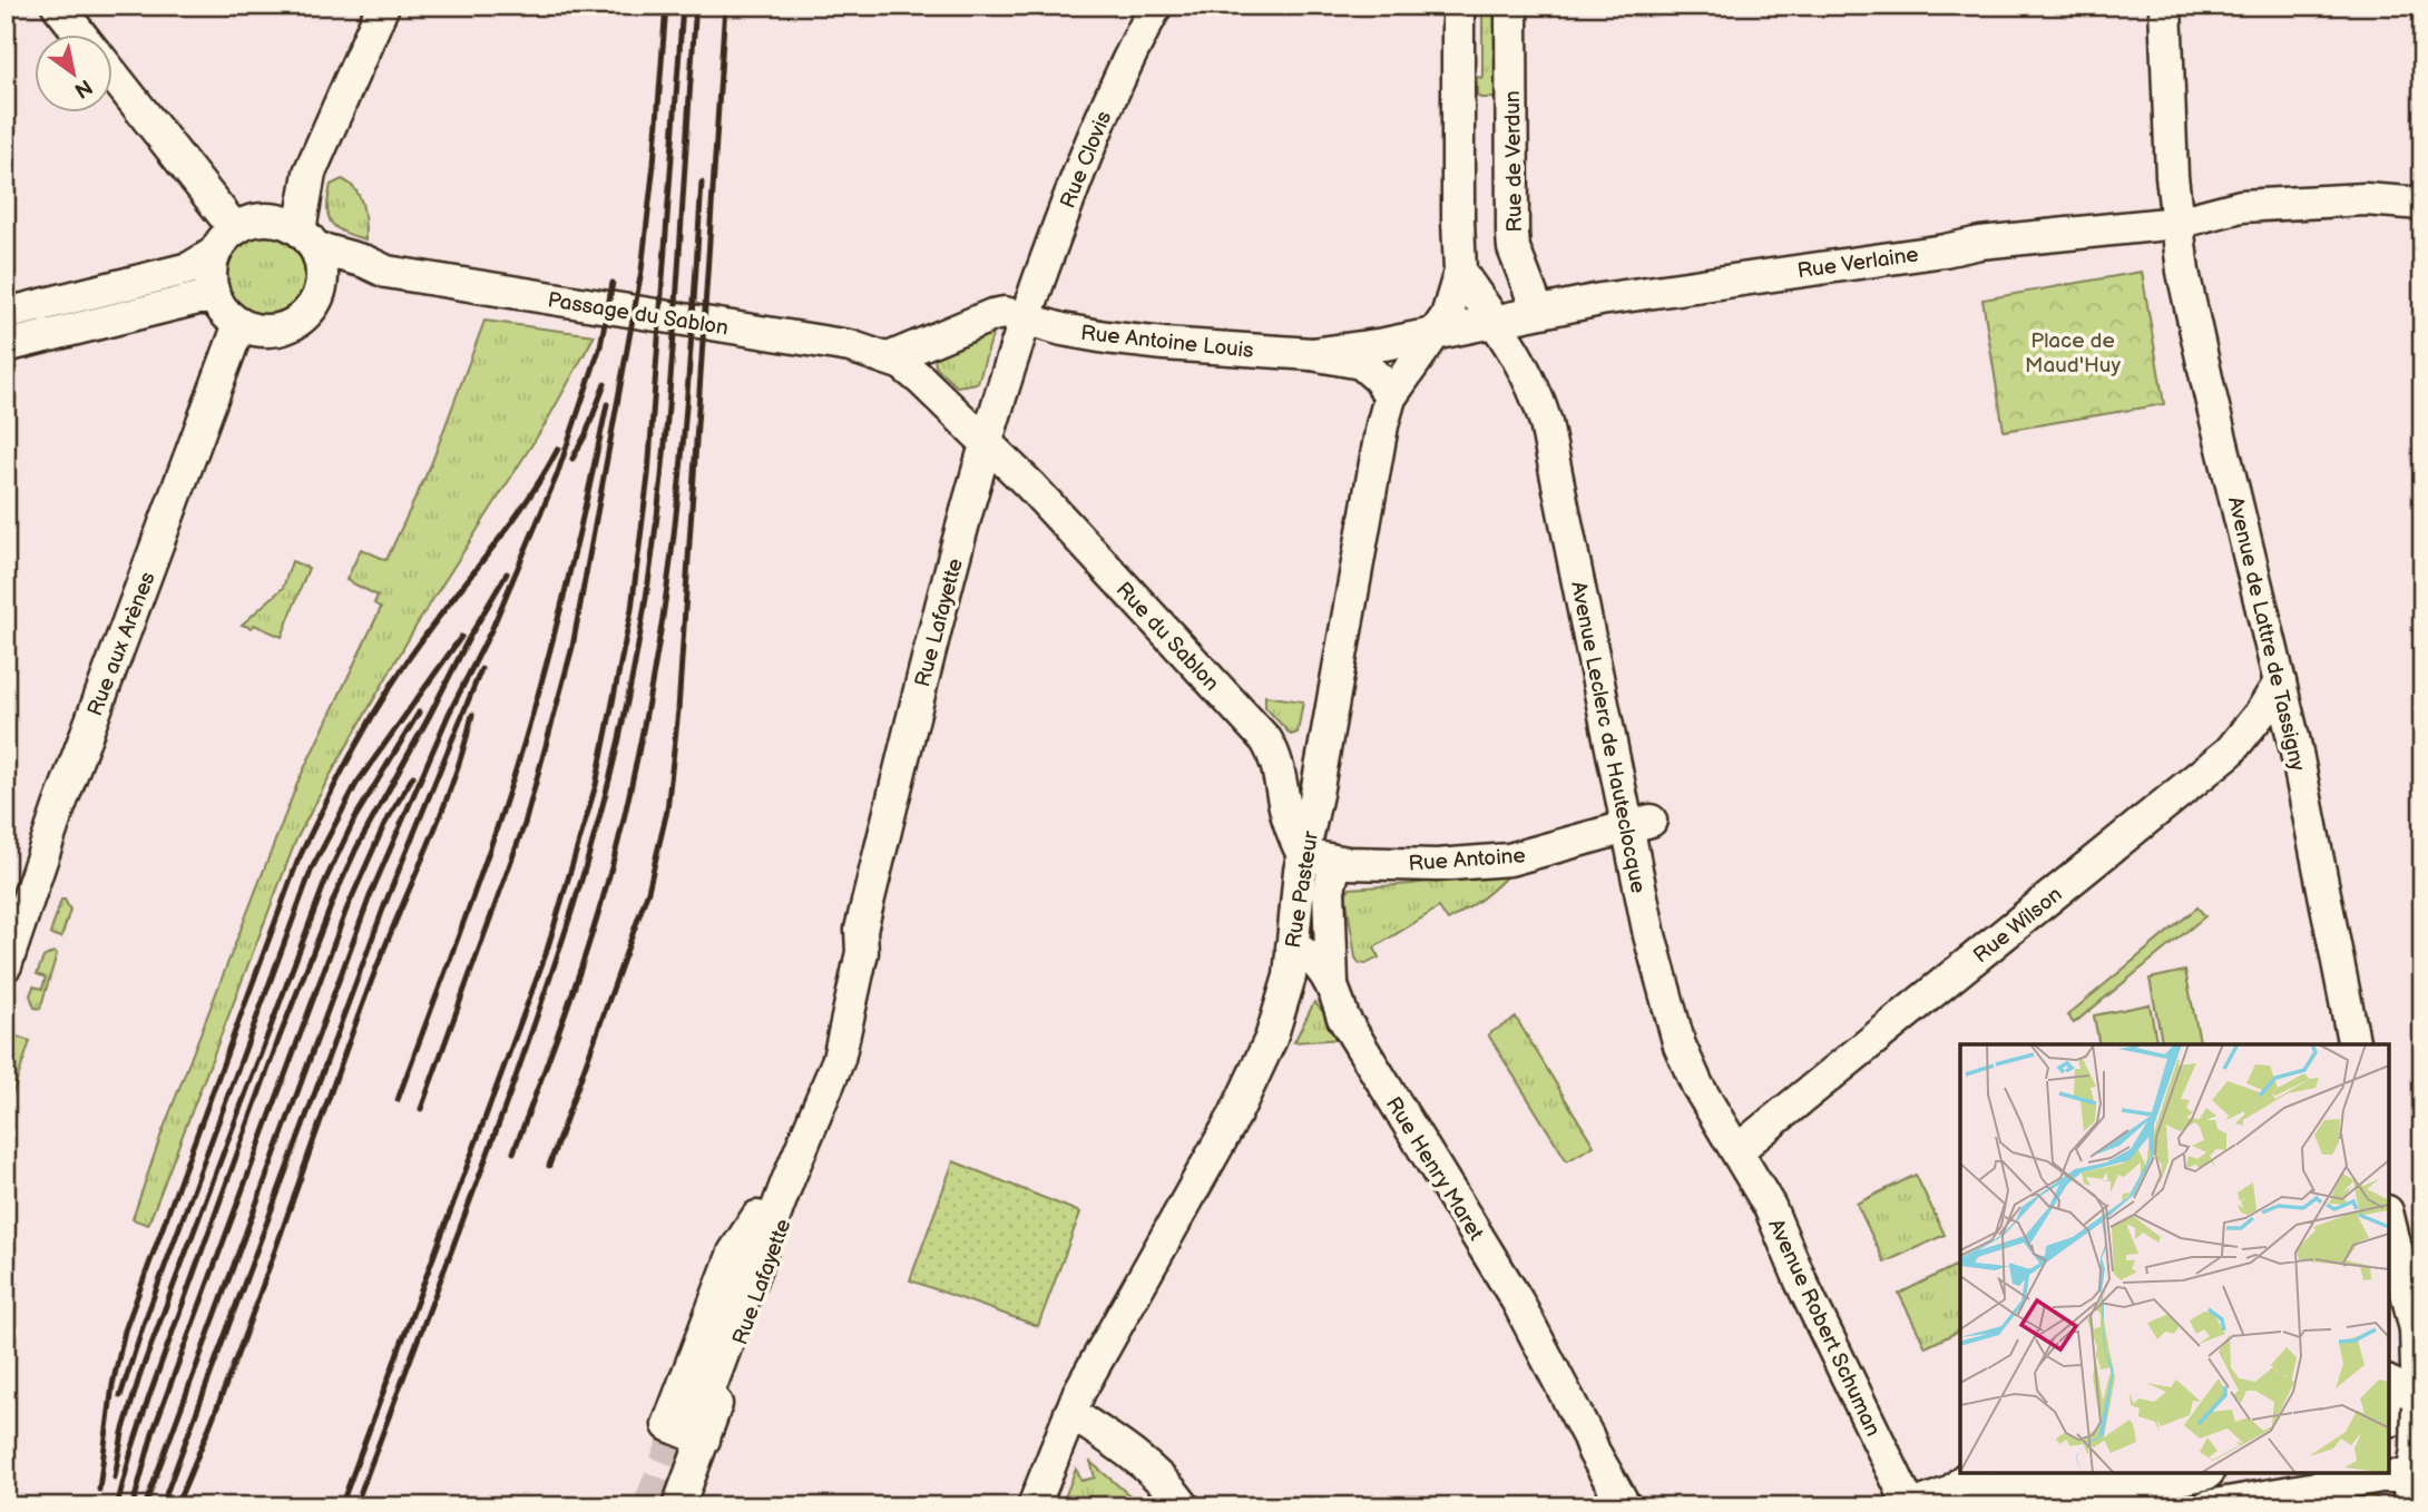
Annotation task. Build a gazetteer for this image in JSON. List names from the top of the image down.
{
  "streets": {
    "main road": [
      "Rue Clovis",
      "Rue de Verdun",
      "Rue Verlaine",
      "Passage du Sablon",
      "Rue Antoine Louis",
      "Rue Lafayette",
      "Avenue de Lattre de Tassigny",
      "Rue du Sablon",
      "Rue aux Arènes",
      "Avenue Leclerc de Hauteclocque",
      "Rue Antoine",
      "Rue Pasteur",
      "Rue Wilson",
      "Rue Henry Maret",
      "Avenue Robert Schuman"
    ]
  },
  "crossings": [
    ["Rue Clovis", "Rue Antoine Louis"],
    ["Rue Clovis", "Rue Lafayette"],
    ["Rue de Verdun", "Rue Verlaine"],
    ["Rue Verlaine", "Avenue de Lattre de Tassigny"],
    ["Passage du Sablon", "Rue Lafayette"],
    ["Passage du Sablon", "Rue du Sablon"],
    ["Passage du Sablon", "Rue aux Arènes"],
    ["Rue Antoine Louis", "Rue Lafayette"],
    ["Rue Antoine Louis", "Rue Pasteur"],
    ["Rue Lafayette", "Rue du Sablon"],
    ["Avenue de Lattre de Tassigny", "Rue Wilson"],
    ["Rue du Sablon", "Rue Antoine"],
    ["Rue du Sablon", "Rue Pasteur"],
    ["Avenue Leclerc de Hauteclocque", "Rue Antoine"],
    ["Avenue Leclerc de Hauteclocque", "Rue Wilson"],
    ["Avenue Leclerc de Hauteclocque", "Avenue Robert Schuman"],
    ["Rue Antoine", "Rue Pasteur"],
    ["Rue Pasteur", "Rue Henry Maret"],
    ["Rue Wilson", "Avenue Robert Schuman"]
  ],
  "parks": ["Place de Maud'Huy"],
  "north": "bottom right"
}
